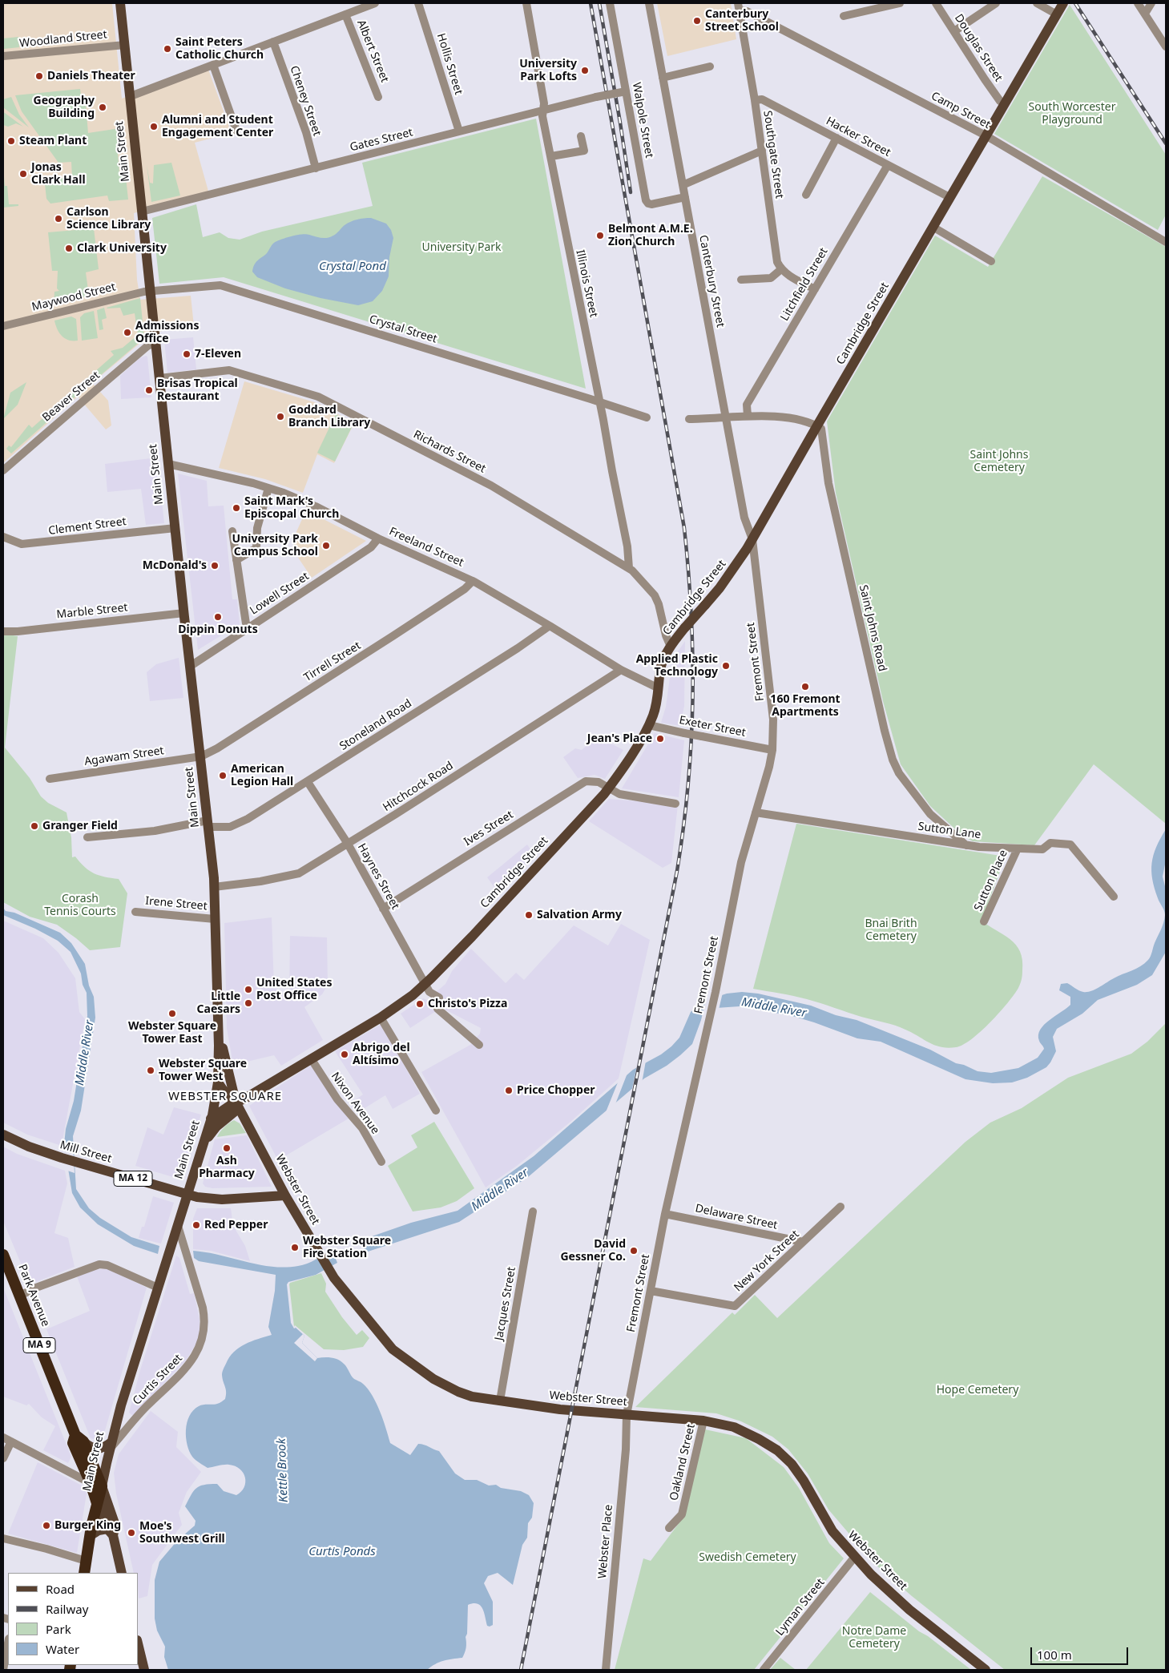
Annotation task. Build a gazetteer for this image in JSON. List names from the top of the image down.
{
  "streets": {
    "highway": ["Main Street", "Park Avenue", "MA 9"],
    "main road": [
      "Cambridge Street",
      "Mill Street",
      "MA 12",
      "Webster Street"
    ],
    "street": [
      "Woodland Street",
      "Douglas Street",
      "Albert Street",
      "Hollis Street",
      "Cheney Street",
      "Camp Street",
      "Walpole Street",
      "Hacker Street",
      "Gates Street",
      "Southgate Street",
      "Canterbury Street",
      "Illinois Street",
      "Litchfield Street",
      "Maywood Street",
      "Crystal Street",
      "Beaver Street",
      "Richards Street",
      "Clement Street",
      "Freeland Street",
      "Lowell Street",
      "Marble Street",
      "Saint Johns Road",
      "Tirrell Street",
      "Fremont Street",
      "Stoneland Road",
      "Exeter Street",
      "Agawam Street",
      "Hitchcock Road",
      "Ives Street",
      "Sutton Lane",
      "Haynes Street",
      "Sutton Place",
      "Irene Street",
      "Nixon Avenue",
      "Delaware Street",
      "New York Street",
      "Jacques Street",
      "Curtis Street",
      "Oakland Street",
      "Webster Place",
      "Lyman Street"
    ]
  },
  "crossings": [
    ["Woodland Street", "Main Street"],
    ["Douglas Street", "Cambridge Street"],
    ["Hollis Street", "Gates Street"],
    ["Cheney Street", "Gates Street"],
    ["Camp Street", "Southgate Street"],
    ["Camp Street", "Cambridge Street"],
    ["Walpole Street", "Gates Street"],
    ["Walpole Street", "Canterbury Street"],
    ["Hacker Street", "Southgate Street"],
    ["Hacker Street", "Litchfield Street"],
    ["Hacker Street", "Cambridge Street"],
    ["Gates Street", "Main Street"],
    ["Gates Street", "Illinois Street"],
    ["Main Street", "Maywood Street"],
    ["Main Street", "Cambridge Street"],
    ["Main Street", "Crystal Street"],
    ["Main Street", "Beaver Street"],
    ["Main Street", "Richards Street"],
    ["Main Street", "Clement Street"],
    ["Main Street", "Freeland Street"],
    ["Main Street", "Lowell Street"],
    ["Main Street", "Marble Street"],
    ["Main Street", "Tirrell Street"],
    ["Main Street", "Stoneland Road"],
    ["Main Street", "Agawam Street"],
    ["Main Street", "Hitchcock Road"],
    ["Main Street", "Irene Street"],
    ["Main Street", "Mill Street"],
    ["Main Street", "MA 12"],
    ["Main Street", "Webster Street"],
    ["Main Street", "Park Avenue"],
    ["Main Street", "Curtis Street"],
    ["Canterbury Street", "Cambridge Street"],
    ["Canterbury Street", "Fremont Street"],
    ["Illinois Street", "Crystal Street"],
    ["Illinois Street", "Richards Street"],
    ["Maywood Street", "Crystal Street"],
    ["Cambridge Street", "Richards Street"],
    ["Cambridge Street", "Freeland Street"],
    ["Cambridge Street", "Saint Johns Road"],
    ["Cambridge Street", "Fremont Street"],
    ["Cambridge Street", "Exeter Street"],
    ["Cambridge Street", "Ives Street"],
    ["Cambridge Street", "Haynes Street"],
    ["Cambridge Street", "Nixon Avenue"],
    ["Cambridge Street", "Webster Street"],
    ["Freeland Street", "Lowell Street"],
    ["Freeland Street", "Tirrell Street"],
    ["Freeland Street", "Stoneland Road"],
    ["Freeland Street", "Hitchcock Road"],
    ["Saint Johns Road", "Sutton Lane"],
    ["Tirrell Street", "Agawam Street"],
    ["Fremont Street", "Exeter Street"],
    ["Fremont Street", "Sutton Lane"],
    ["Fremont Street", "Webster Street"],
    ["Fremont Street", "Delaware Street"],
    ["Fremont Street", "New York Street"],
    ["Fremont Street", "Webster Place"],
    ["Stoneland Road", "Haynes Street"],
    ["Hitchcock Road", "Haynes Street"],
    ["Ives Street", "Haynes Street"],
    ["Sutton Lane", "Sutton Place"],
    ["Mill Street", "MA 12"],
    ["MA 12", "Webster Street"],
    ["Webster Street", "Jacques Street"],
    ["Webster Street", "Oakland Street"],
    ["Webster Street", "Webster Place"],
    ["Webster Street", "Lyman Street"],
    ["Delaware Street", "New York Street"]
  ],
  "districts": ["WEBSTER SQUARE"],
  "water": [
    "Crystal Pond",
    "Middle River",
    "Kettle Brook",
    "Curtis Ponds"
  ],
  "parks": [
    "South Worcester Playground",
    "University Park",
    "Saint Johns Cemetery",
    "Corash Tennis Courts",
    "Bnai Brith Cemetery",
    "Hope Cemetery",
    "Swedish Cemetery",
    "Notre Dame Cemetery"
  ],
  "places": [
    "Canterbury Street School",
    "Saint Peters Catholic Church",
    "University Park Lofts",
    "Daniels Theater",
    "Geography Building",
    "Alumni and Student Engagement Center",
    "Steam Plant",
    "Jonas Clark Hall",
    "Carlson Science Library",
    "Belmont A.M.E. Zion Church",
    "Clark University",
    "Admissions Office",
    "7-Eleven",
    "Brisas Tropical Restaurant",
    "Goddard Branch Library",
    "Saint Mark's Episcopal Church",
    "University Park Campus School",
    "McDonald's",
    "Dippin Donuts",
    "Applied Plastic Technology",
    "160 Fremont Apartments",
    "Jean's Place",
    "American Legion Hall",
    "Granger Field",
    "Salvation Army",
    "United States Post Office",
    "Little Caesars",
    "Christo's Pizza",
    "Webster Square Tower East",
    "Abrigo del Altísimo",
    "Webster Square Tower West",
    "Price Chopper",
    "Ash Pharmacy",
    "Red Pepper",
    "Webster Square Fire Station",
    "David Gessner Co.",
    "Burger King",
    "Moe's Southwest Grill"
  ],
  "legend": [
    "Road",
    "Railway",
    "Park",
    "Water"
  ],
  "scale_bar": "100 m"
}
